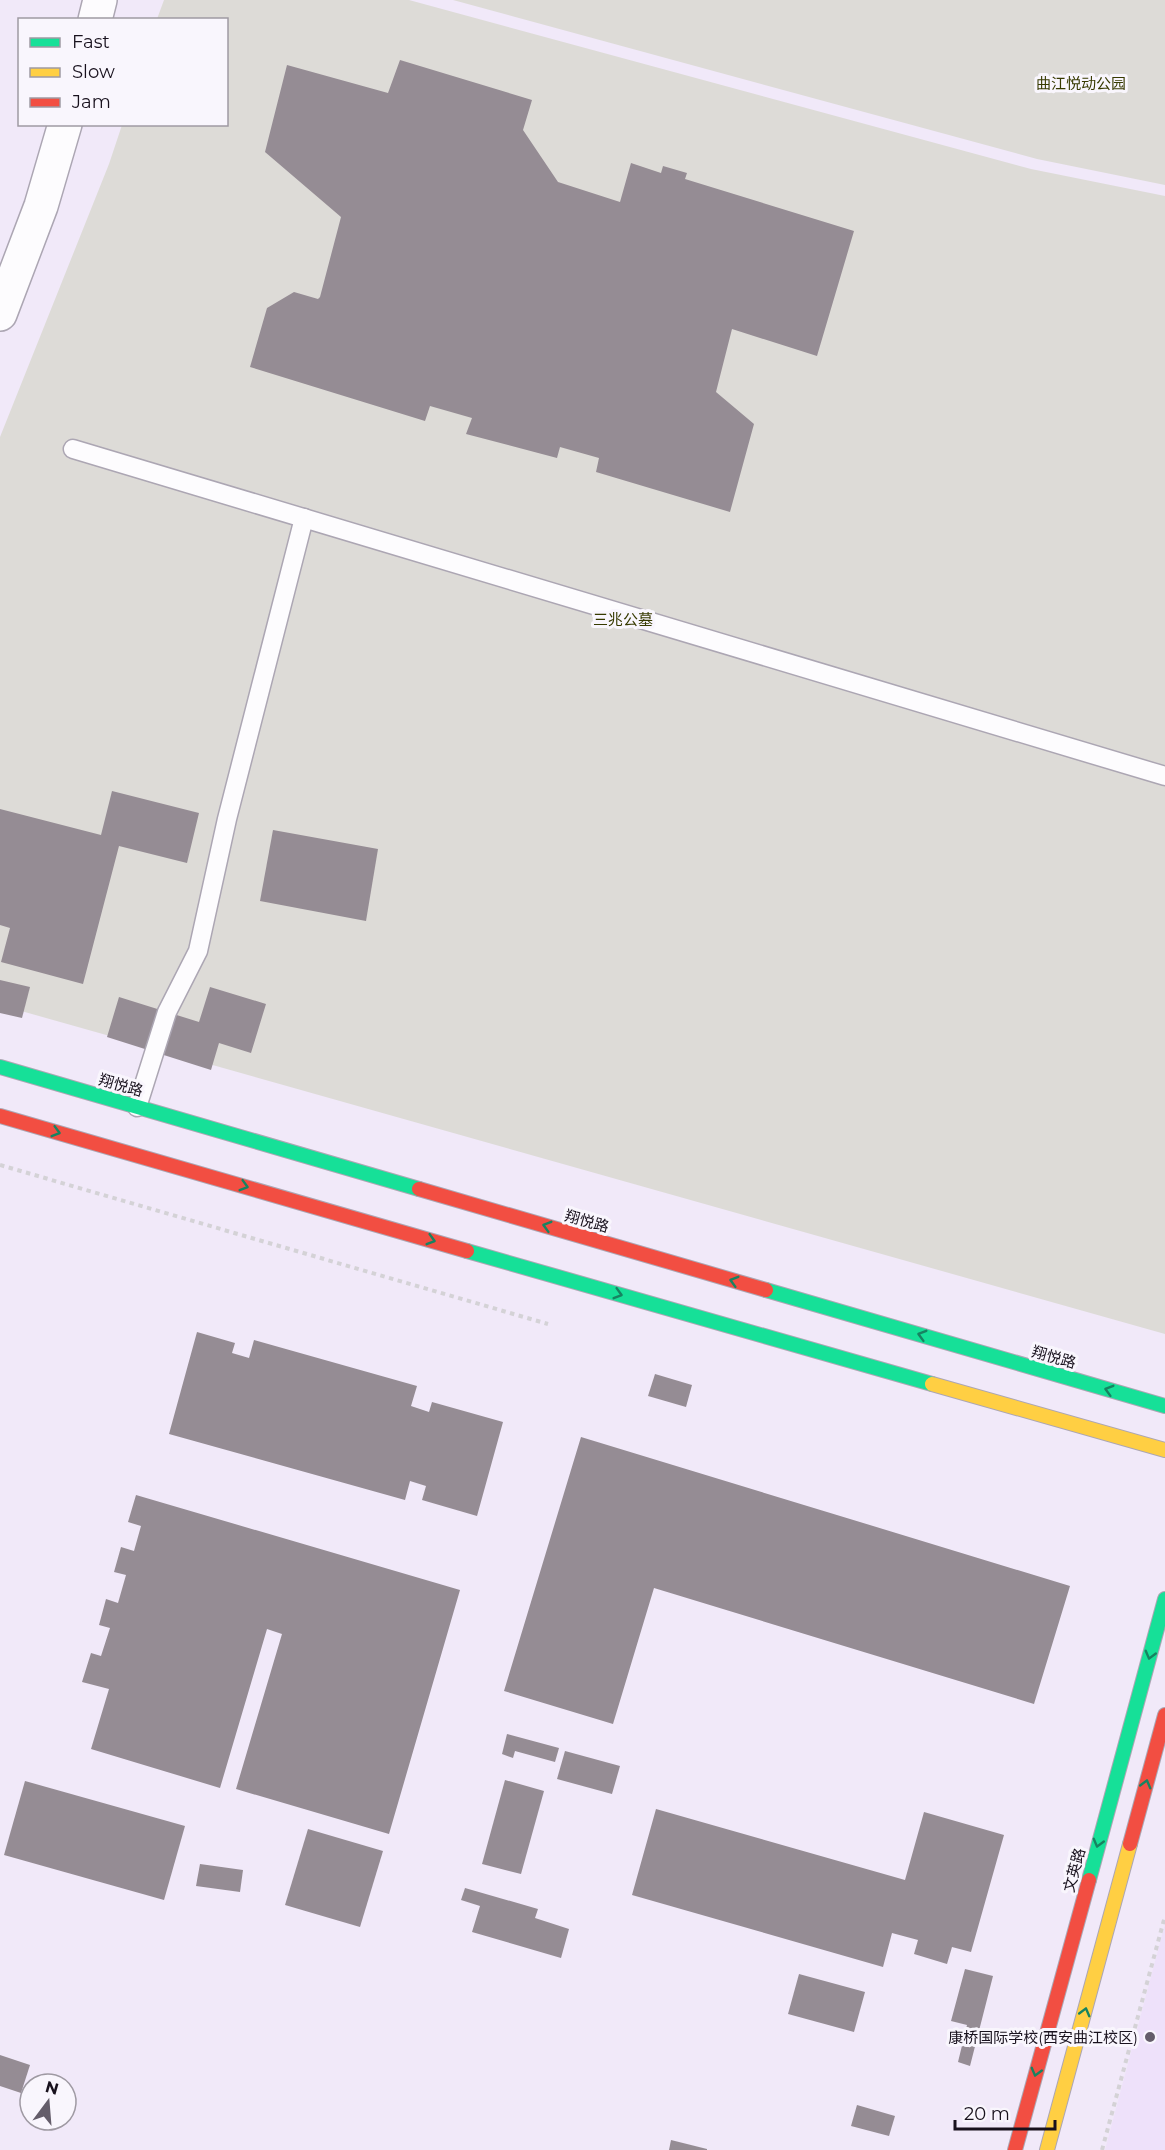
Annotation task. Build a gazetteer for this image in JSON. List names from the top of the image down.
{
  "streets": {
    "street": ["翔悦路", "文英路"]
  },
  "parks": ["曲江悦动公园", "三兆公墓"],
  "places": ["康桥国际学校(西安曲江校区)"],
  "legend": ["Fast", "Slow", "Jam"],
  "scale_bar": "20 m",
  "north": "top"
}
